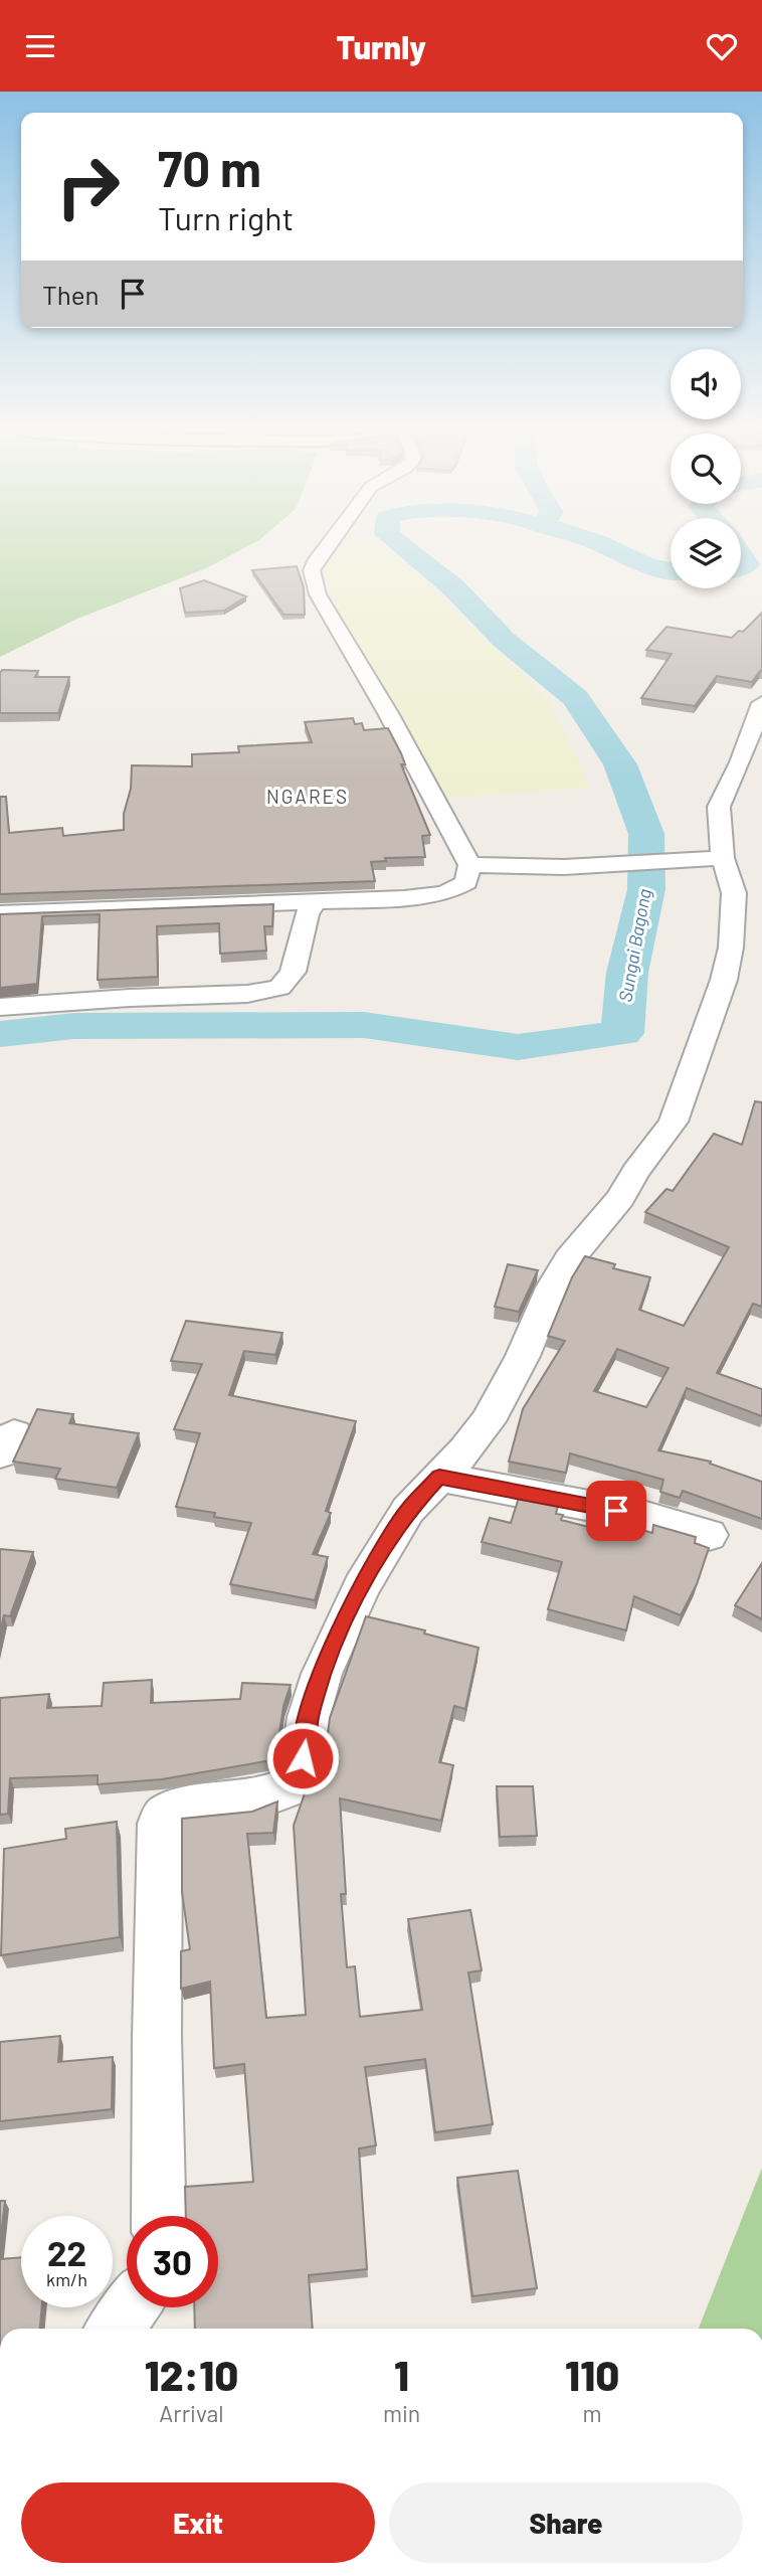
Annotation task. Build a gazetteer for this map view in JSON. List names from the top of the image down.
{
  "districts": ["NGARES"],
  "water": ["Sungai Bagong"],
  "page": {
    "header": "Turnly",
    "turn": ["70 m", "Turn right"],
    "then": "Then",
    "speed": "22 km/h",
    "limit": "30",
    "eta": [
      "12:10",
      "Arrival",
      "1",
      "min",
      "110",
      "m"
    ],
    "buttons": ["Exit", "Share"]
  }
}
